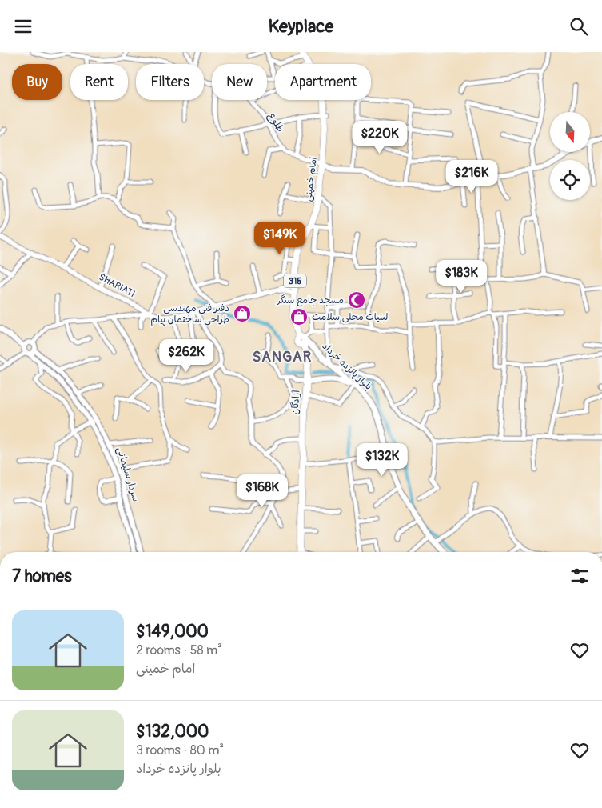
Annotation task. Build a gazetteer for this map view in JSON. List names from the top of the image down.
{
  "streets": {
    "main road": [
      "امام خمینی",
      "315",
      "بلوار پانزده خرداد",
      "آزادگان"
    ],
    "street": ["طلوع", "SHARIATI", "سردار سلیمانی"]
  },
  "crossings": [
    ["امام خمینی", "SHARIATI"],
    ["امام خمینی", "بلوار پانزده خرداد"],
    ["امام خمینی", "آزادگان"],
    ["بلوار پانزده خرداد", "آزادگان"]
  ],
  "districts": ["SANGAR"],
  "places": {
    "mosque": ["مسجد جامع سنگر"],
    "shop": ["دفتر فنی مهندسی طراحی ساختمان پیام", "لبنیات محلی سلامت"]
  },
  "north": "bottom",
  "page": {
    "header": "Keyplace",
    "chip": [
      "Buy",
      "Rent",
      "Filters",
      "New",
      "Apartment"
    ],
    "price": [
      "$220K",
      "$216K",
      "$149K",
      "$183K",
      "$262K",
      "$132K",
      "$168K"
    ],
    "heading": "7 homes",
    "list": [
      {
        "name": "$149,000",
        "note": "2 rooms · 58 m² · امام خمینی"
      },
      {
        "name": "$132,000",
        "note": "3 rooms · 80 m² · بلوار پانزده خرداد"
      }
    ]
  }
}
